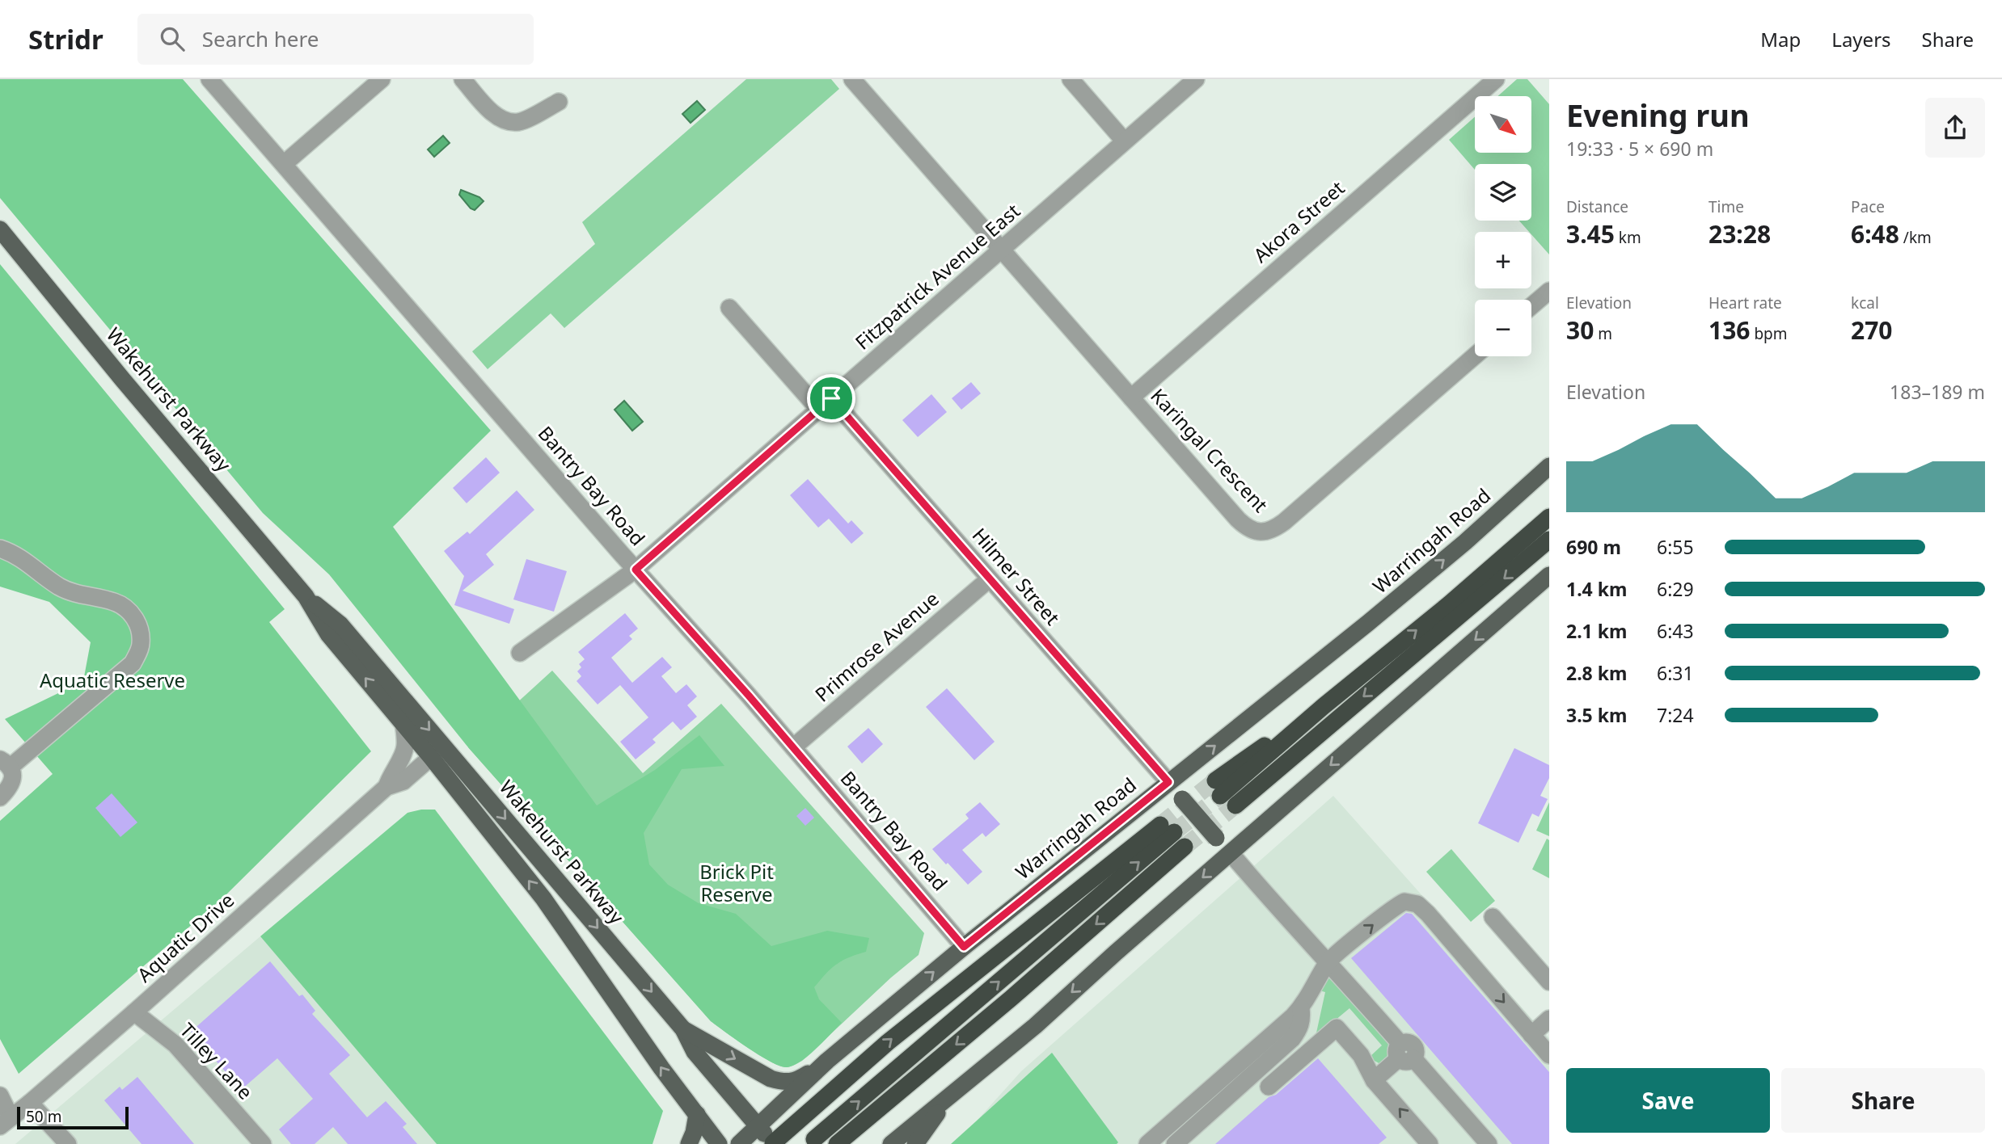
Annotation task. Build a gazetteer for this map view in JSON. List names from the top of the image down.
{
  "streets": {
    "main road": ["Wakehurst Parkway", "Warringah Road"],
    "street": [
      "Akora Street",
      "Fitzpatrick Avenue East",
      "Karingal Crescent",
      "Bantry Bay Road",
      "Hilmer Street",
      "Primrose Avenue",
      "Aquatic Drive",
      "Tilley Lane"
    ]
  },
  "crossings": [
    ["Akora Street", "Karingal Crescent"],
    ["Fitzpatrick Avenue East", "Karingal Crescent"],
    ["Fitzpatrick Avenue East", "Bantry Bay Road"],
    ["Fitzpatrick Avenue East", "Hilmer Street"],
    ["Wakehurst Parkway", "Warringah Road"],
    ["Wakehurst Parkway", "Aquatic Drive"],
    ["Bantry Bay Road", "Warringah Road"],
    ["Bantry Bay Road", "Primrose Avenue"],
    ["Warringah Road", "Hilmer Street"],
    ["Hilmer Street", "Primrose Avenue"],
    ["Aquatic Drive", "Tilley Lane"]
  ],
  "parks": ["Aquatic Reserve", "Brick Pit Reserve"],
  "scale_bar": "50 m",
  "north": "bottom right",
  "page": {
    "header": "Stridr",
    "search": "Search here",
    "nav": ["Map", "Layers", "Share"],
    "heading": ["Evening run", "19:33 · 5 × 690 m"],
    "map_buttons": ["+", "−"],
    "stats": [
      ["Distance", "3.45 km"],
      ["Time", "23:28"],
      ["Pace", "6:48 /km"],
      ["Elevation", "30 m"],
      ["Heart rate", "136 bpm"],
      ["kcal", "270"]
    ],
    "chart": ["Elevation", "183–189 m"],
    "list": [
      {
        "name": "690 m",
        "note": "6:55"
      },
      {
        "name": "1.4 km",
        "note": "6:29"
      },
      {
        "name": "2.1 km",
        "note": "6:43"
      },
      {
        "name": "2.8 km",
        "note": "6:31"
      },
      {
        "name": "3.5 km",
        "note": "7:24"
      }
    ],
    "buttons": ["Save", "Share"],
    "scale": "50 m"
  }
}
